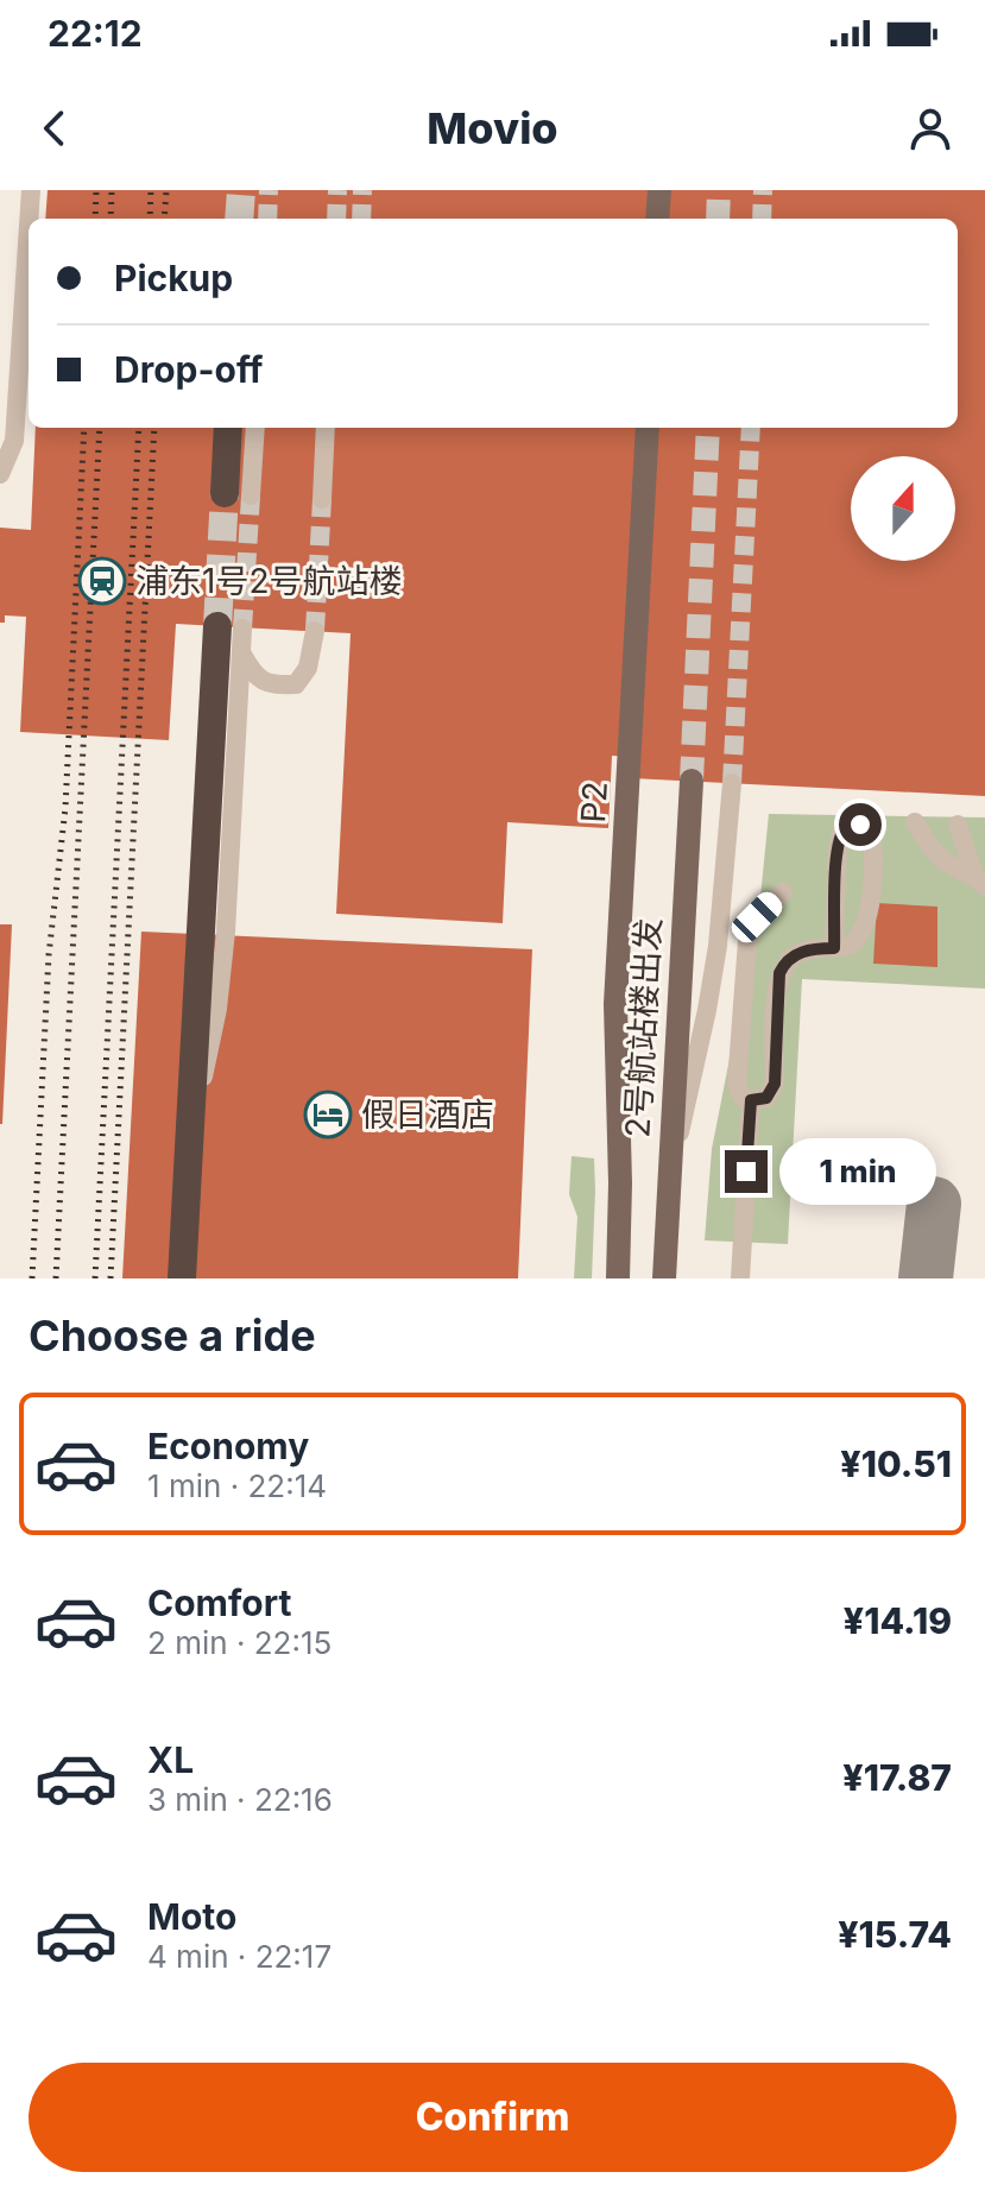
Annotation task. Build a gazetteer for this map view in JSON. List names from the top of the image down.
{
  "streets": {
    "main road": ["P2", "2号航站楼出发"]
  },
  "places": {
    "station": ["浦东1号2号航站楼"],
    "hotel": ["假日酒店"]
  },
  "north": "top",
  "page": {
    "status": "22:12",
    "header": "Movio",
    "banner": ["Pickup", "Drop-off"],
    "bubble": "1 min",
    "heading": "Choose a ride",
    "list": [
      {
        "name": "Economy",
        "note": "1 min · 22:14",
        "value": "¥10.51"
      },
      {
        "name": "Comfort",
        "note": "2 min · 22:15",
        "value": "¥14.19"
      },
      {
        "name": "XL",
        "note": "3 min · 22:16",
        "value": "¥17.87"
      },
      {
        "name": "Moto",
        "note": "4 min · 22:17",
        "value": "¥15.74"
      }
    ],
    "buttons": "Confirm"
  }
}
